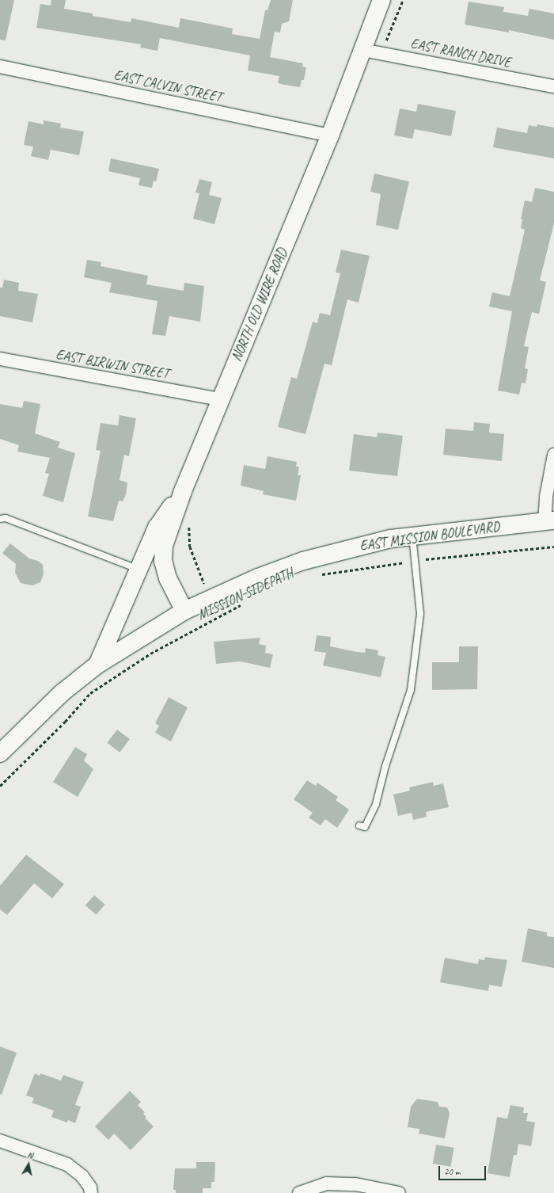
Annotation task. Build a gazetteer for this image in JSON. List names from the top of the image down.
{
  "streets": {
    "street": [
      "EAST RANCH DRIVE",
      "EAST CALVIN STREET",
      "NORTH OLD WIRE ROAD",
      "EAST BIRWIN STREET",
      "EAST MISSION BOULEVARD"
    ],
    "path": ["MISSION SIDEPATH"]
  },
  "crossings": [
    ["EAST RANCH DRIVE", "NORTH OLD WIRE ROAD"],
    ["EAST CALVIN STREET", "NORTH OLD WIRE ROAD"],
    ["NORTH OLD WIRE ROAD", "EAST BIRWIN STREET"],
    ["NORTH OLD WIRE ROAD", "EAST MISSION BOULEVARD"]
  ],
  "scale_bar": "20 m",
  "north": "top"
}
